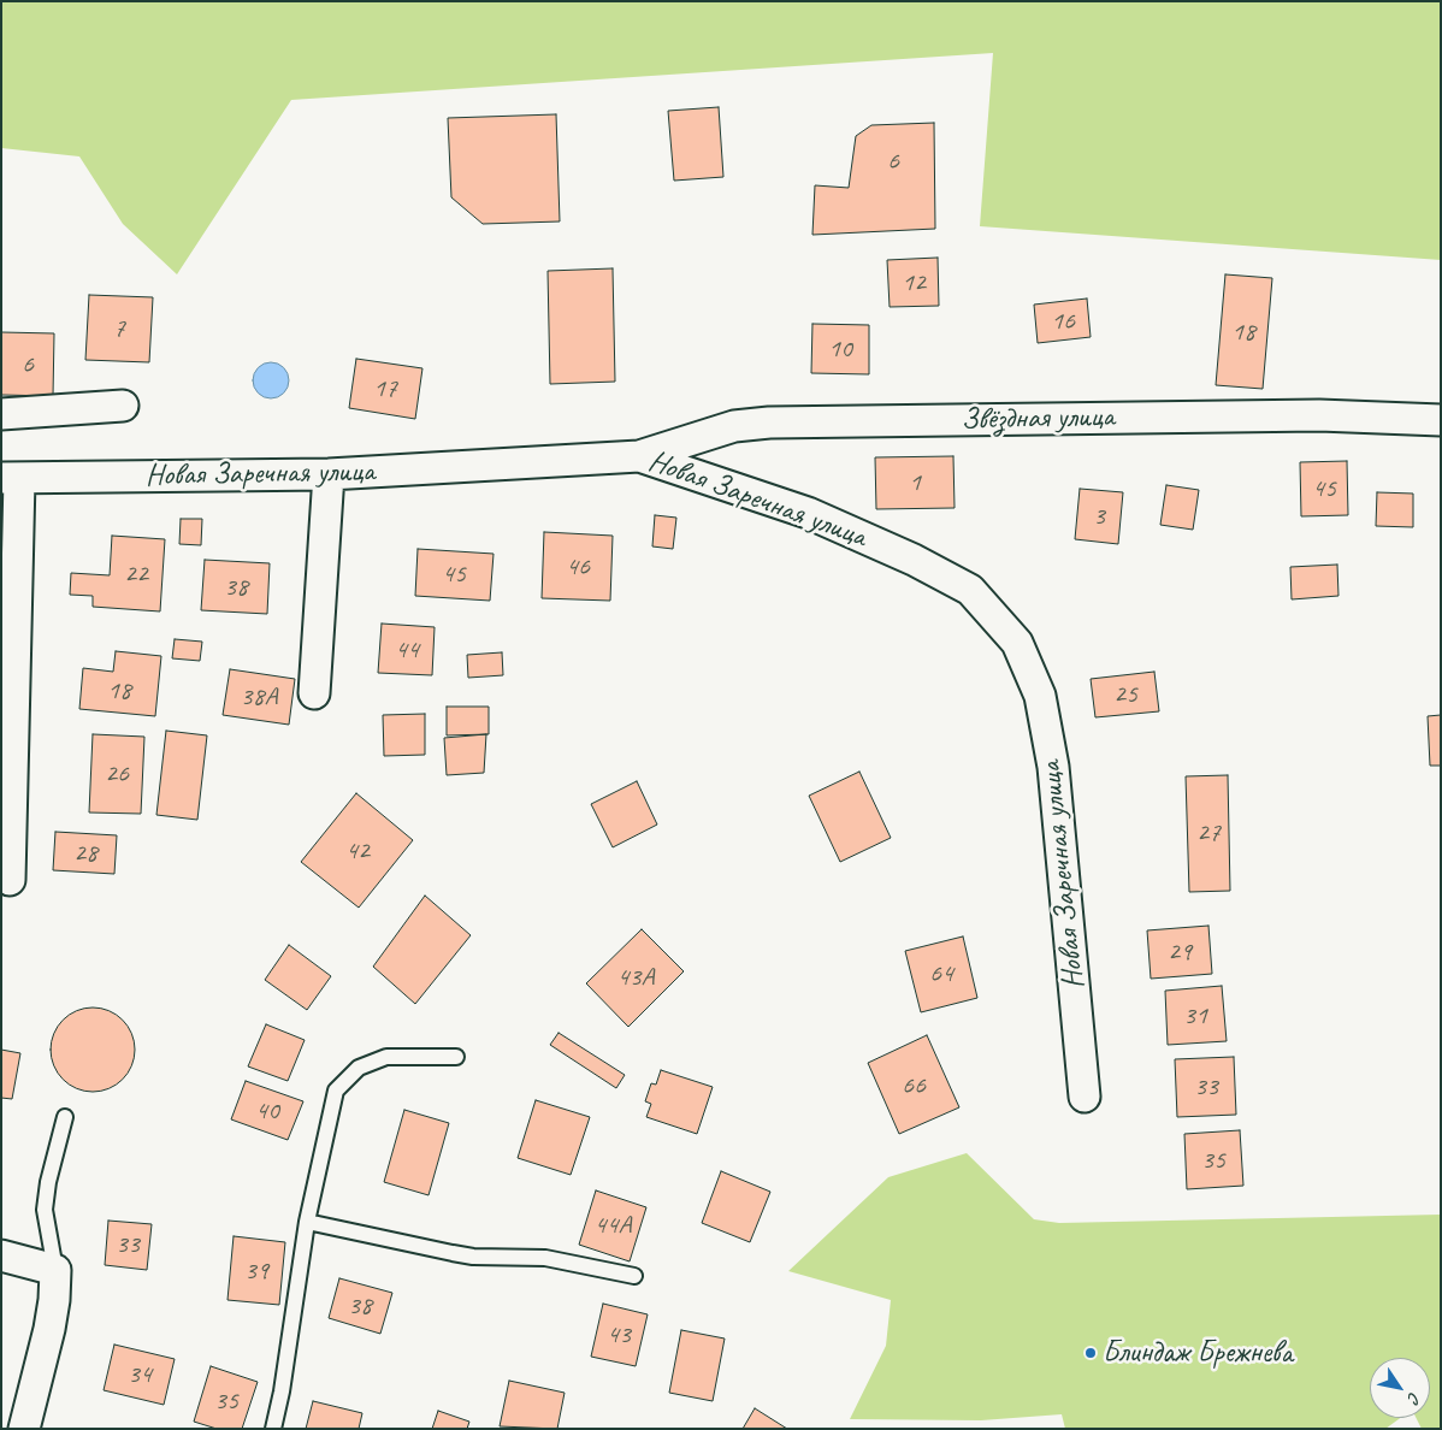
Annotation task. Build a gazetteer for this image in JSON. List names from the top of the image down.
{
  "streets": {
    "street": ["Звёздная улица", "Новая Заречная улица"]
  },
  "crossings": [
    ["Звёздная улица", "Новая Заречная улица"]
  ],
  "places": ["Блиндаж Брежнева"],
  "house_numbers": [
    "6",
    "12",
    "16",
    "7",
    "18",
    "10",
    "6",
    "17",
    "1",
    "45",
    "3",
    "46",
    "22",
    "45",
    "38",
    "44",
    "18",
    "25",
    "38А",
    "26",
    "27",
    "42",
    "28",
    "29",
    "64",
    "43А",
    "31",
    "66",
    "33",
    "40",
    "35",
    "44А",
    "33",
    "39",
    "38",
    "43",
    "34",
    "35"
  ],
  "north": "bottom right"
}
